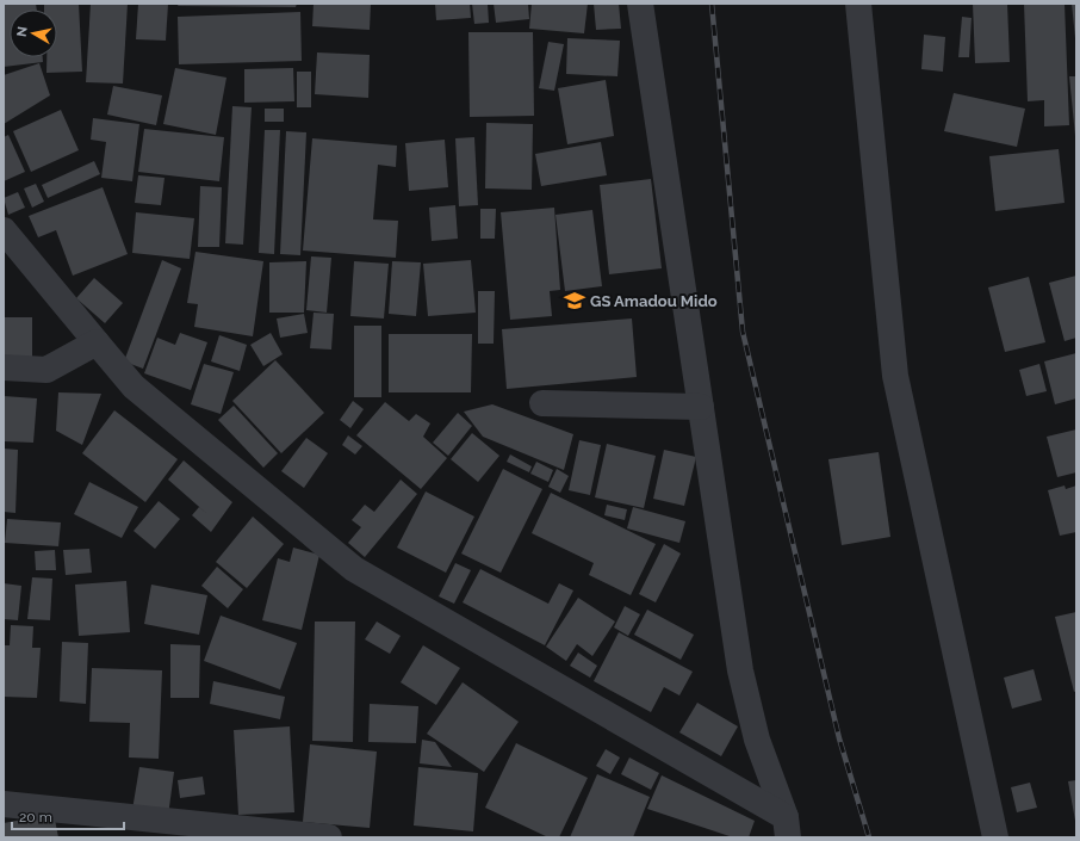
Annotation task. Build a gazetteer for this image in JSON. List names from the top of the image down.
{
  "places": {
    "school or university": ["GS Amadou Mido"]
  },
  "scale_bar": "20 m",
  "north": "left"
}
